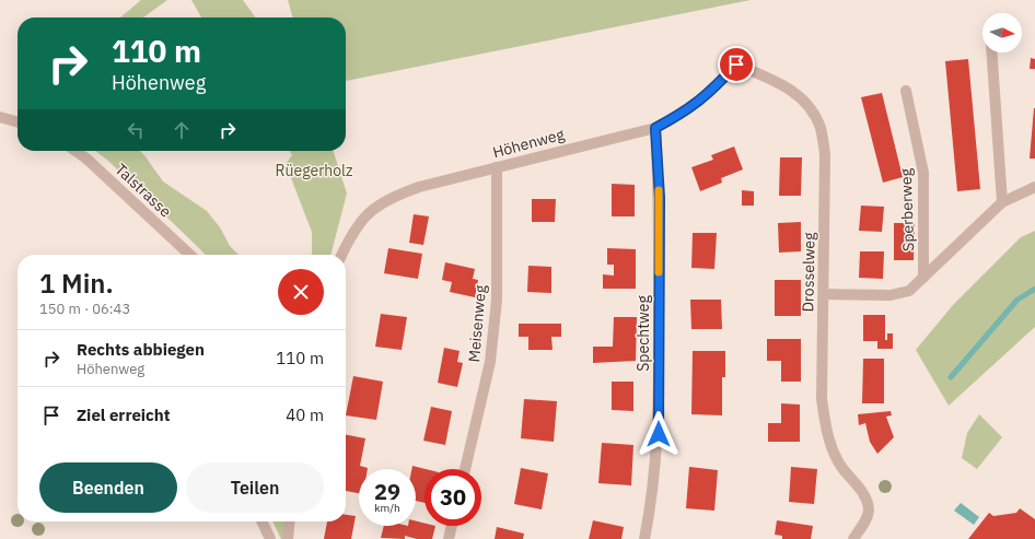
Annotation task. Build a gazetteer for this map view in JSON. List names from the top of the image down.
{
  "streets": {
    "street": [
      "Höhenweg",
      "Talstrasse",
      "Sperberweg",
      "Drosselweg",
      "Meisenweg",
      "Spechtweg"
    ]
  },
  "crossings": [
    ["Höhenweg", "Drosselweg"],
    ["Höhenweg", "Meisenweg"],
    ["Höhenweg", "Spechtweg"]
  ],
  "parks": ["Rüegerholz"],
  "north": "right",
  "page": {
    "turn": ["110 m", "Höhenweg"],
    "heading": ["1 Min.", "150 m · 06:43"],
    "list": [
      {
        "name": "Rechts abbiegen",
        "note": "Höhenweg",
        "value": "110 m"
      },
      {
        "name": "Ziel erreicht",
        "value": "40 m"
      }
    ],
    "buttons": ["Beenden", "Teilen"],
    "speed": "29 km/h",
    "limit": "30"
  }
}
